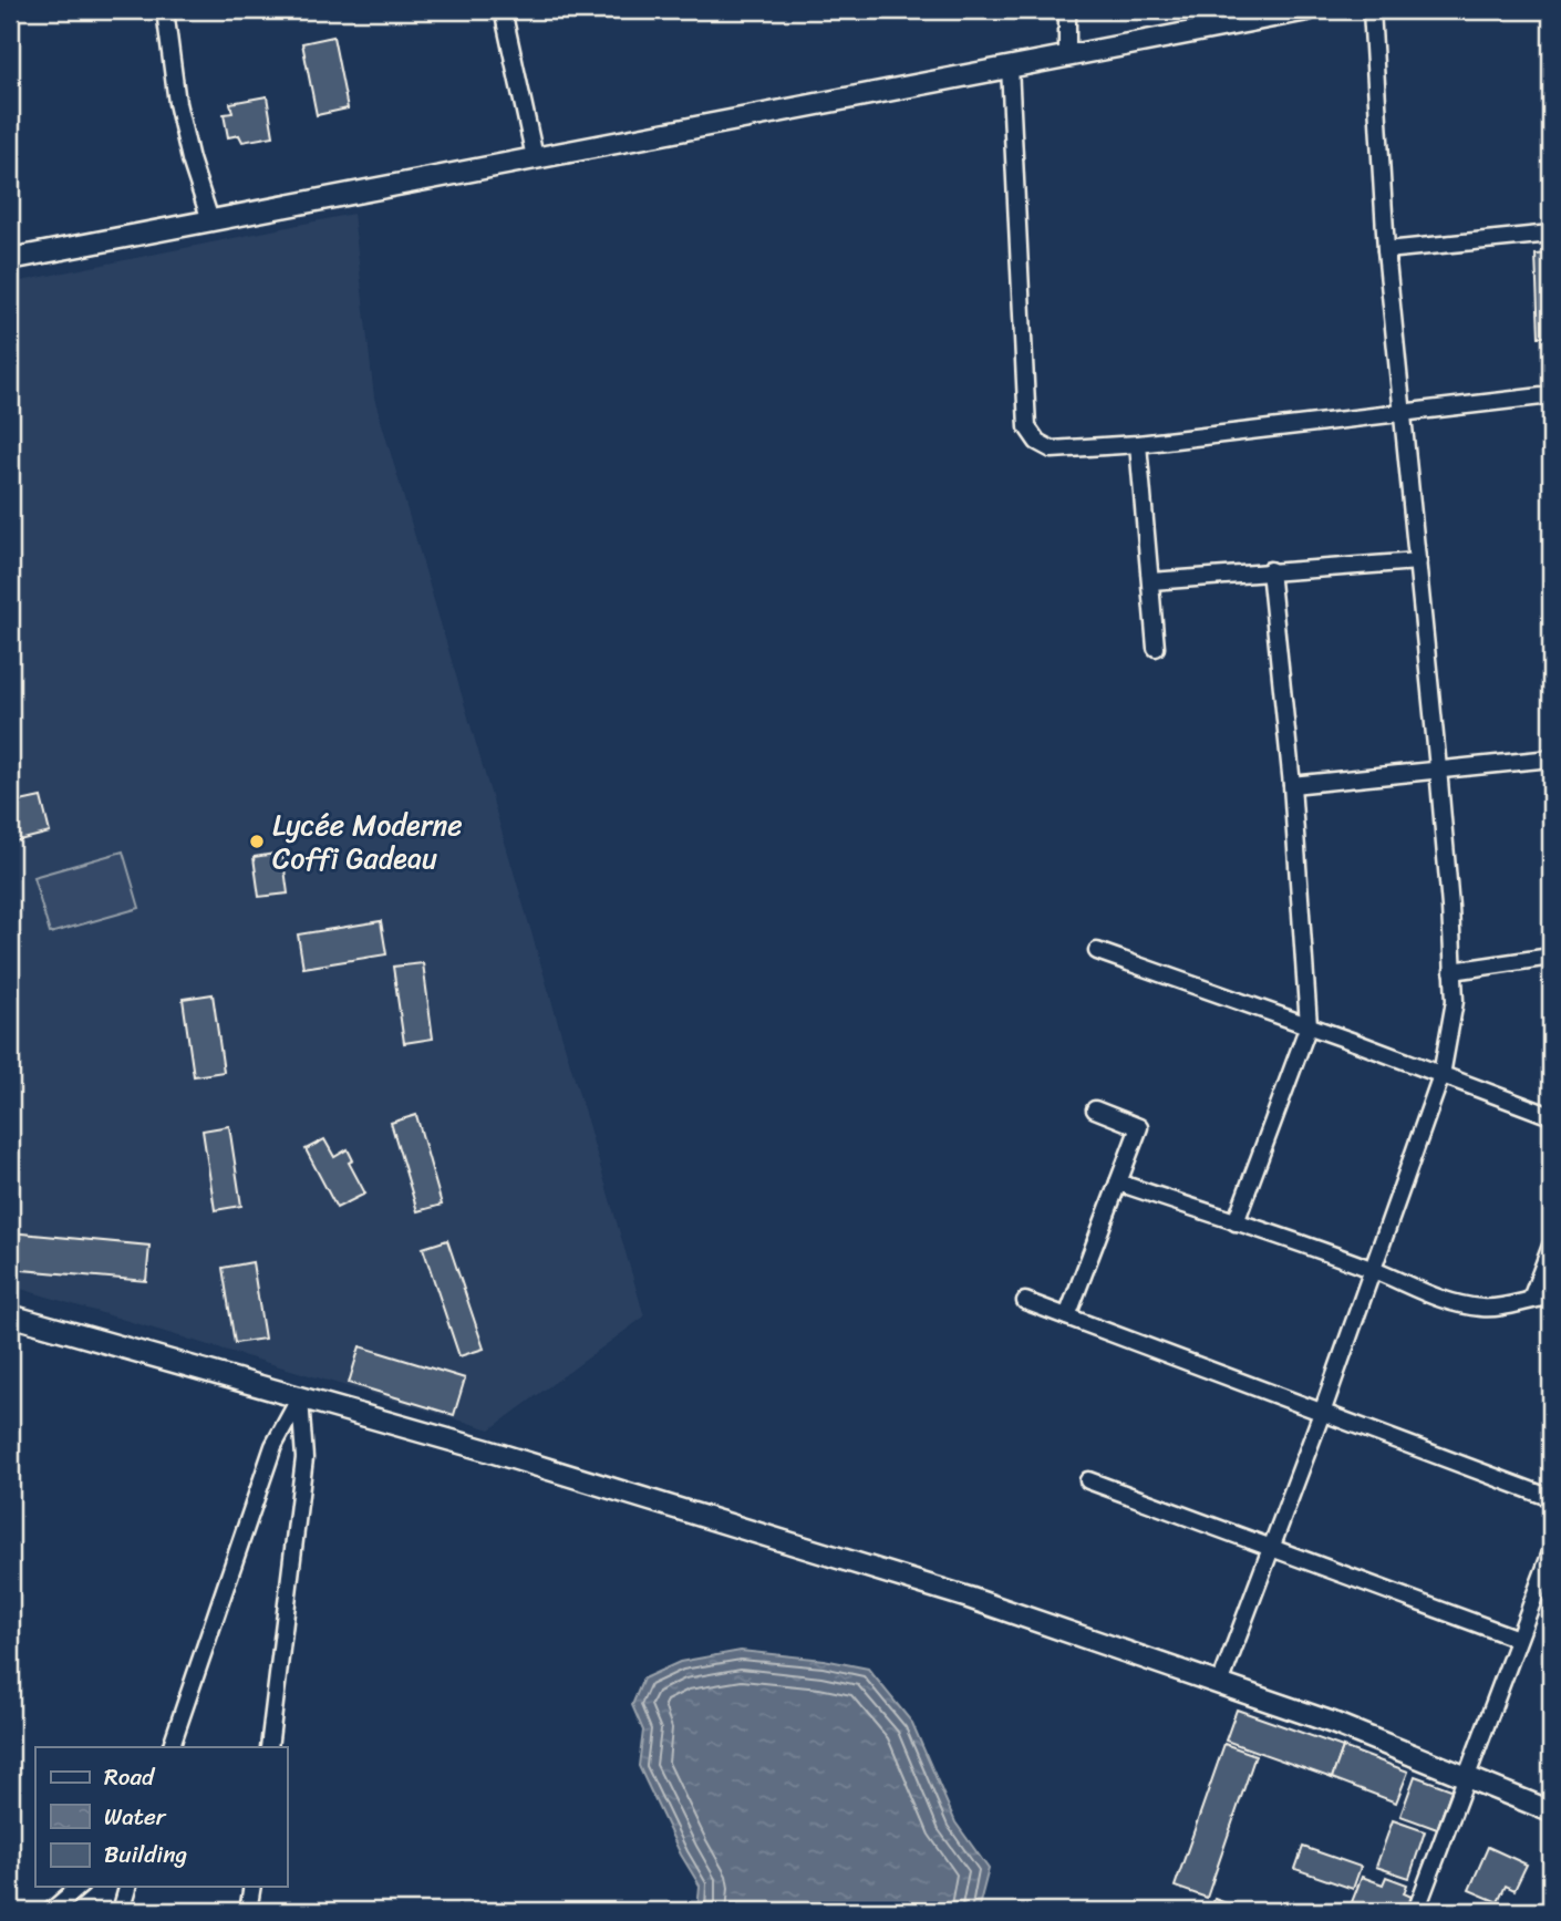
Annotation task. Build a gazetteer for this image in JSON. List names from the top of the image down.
{
  "places": ["Lycée Moderne Coffi Gadeau"],
  "legend": ["Road", "Water", "Building"]
}
